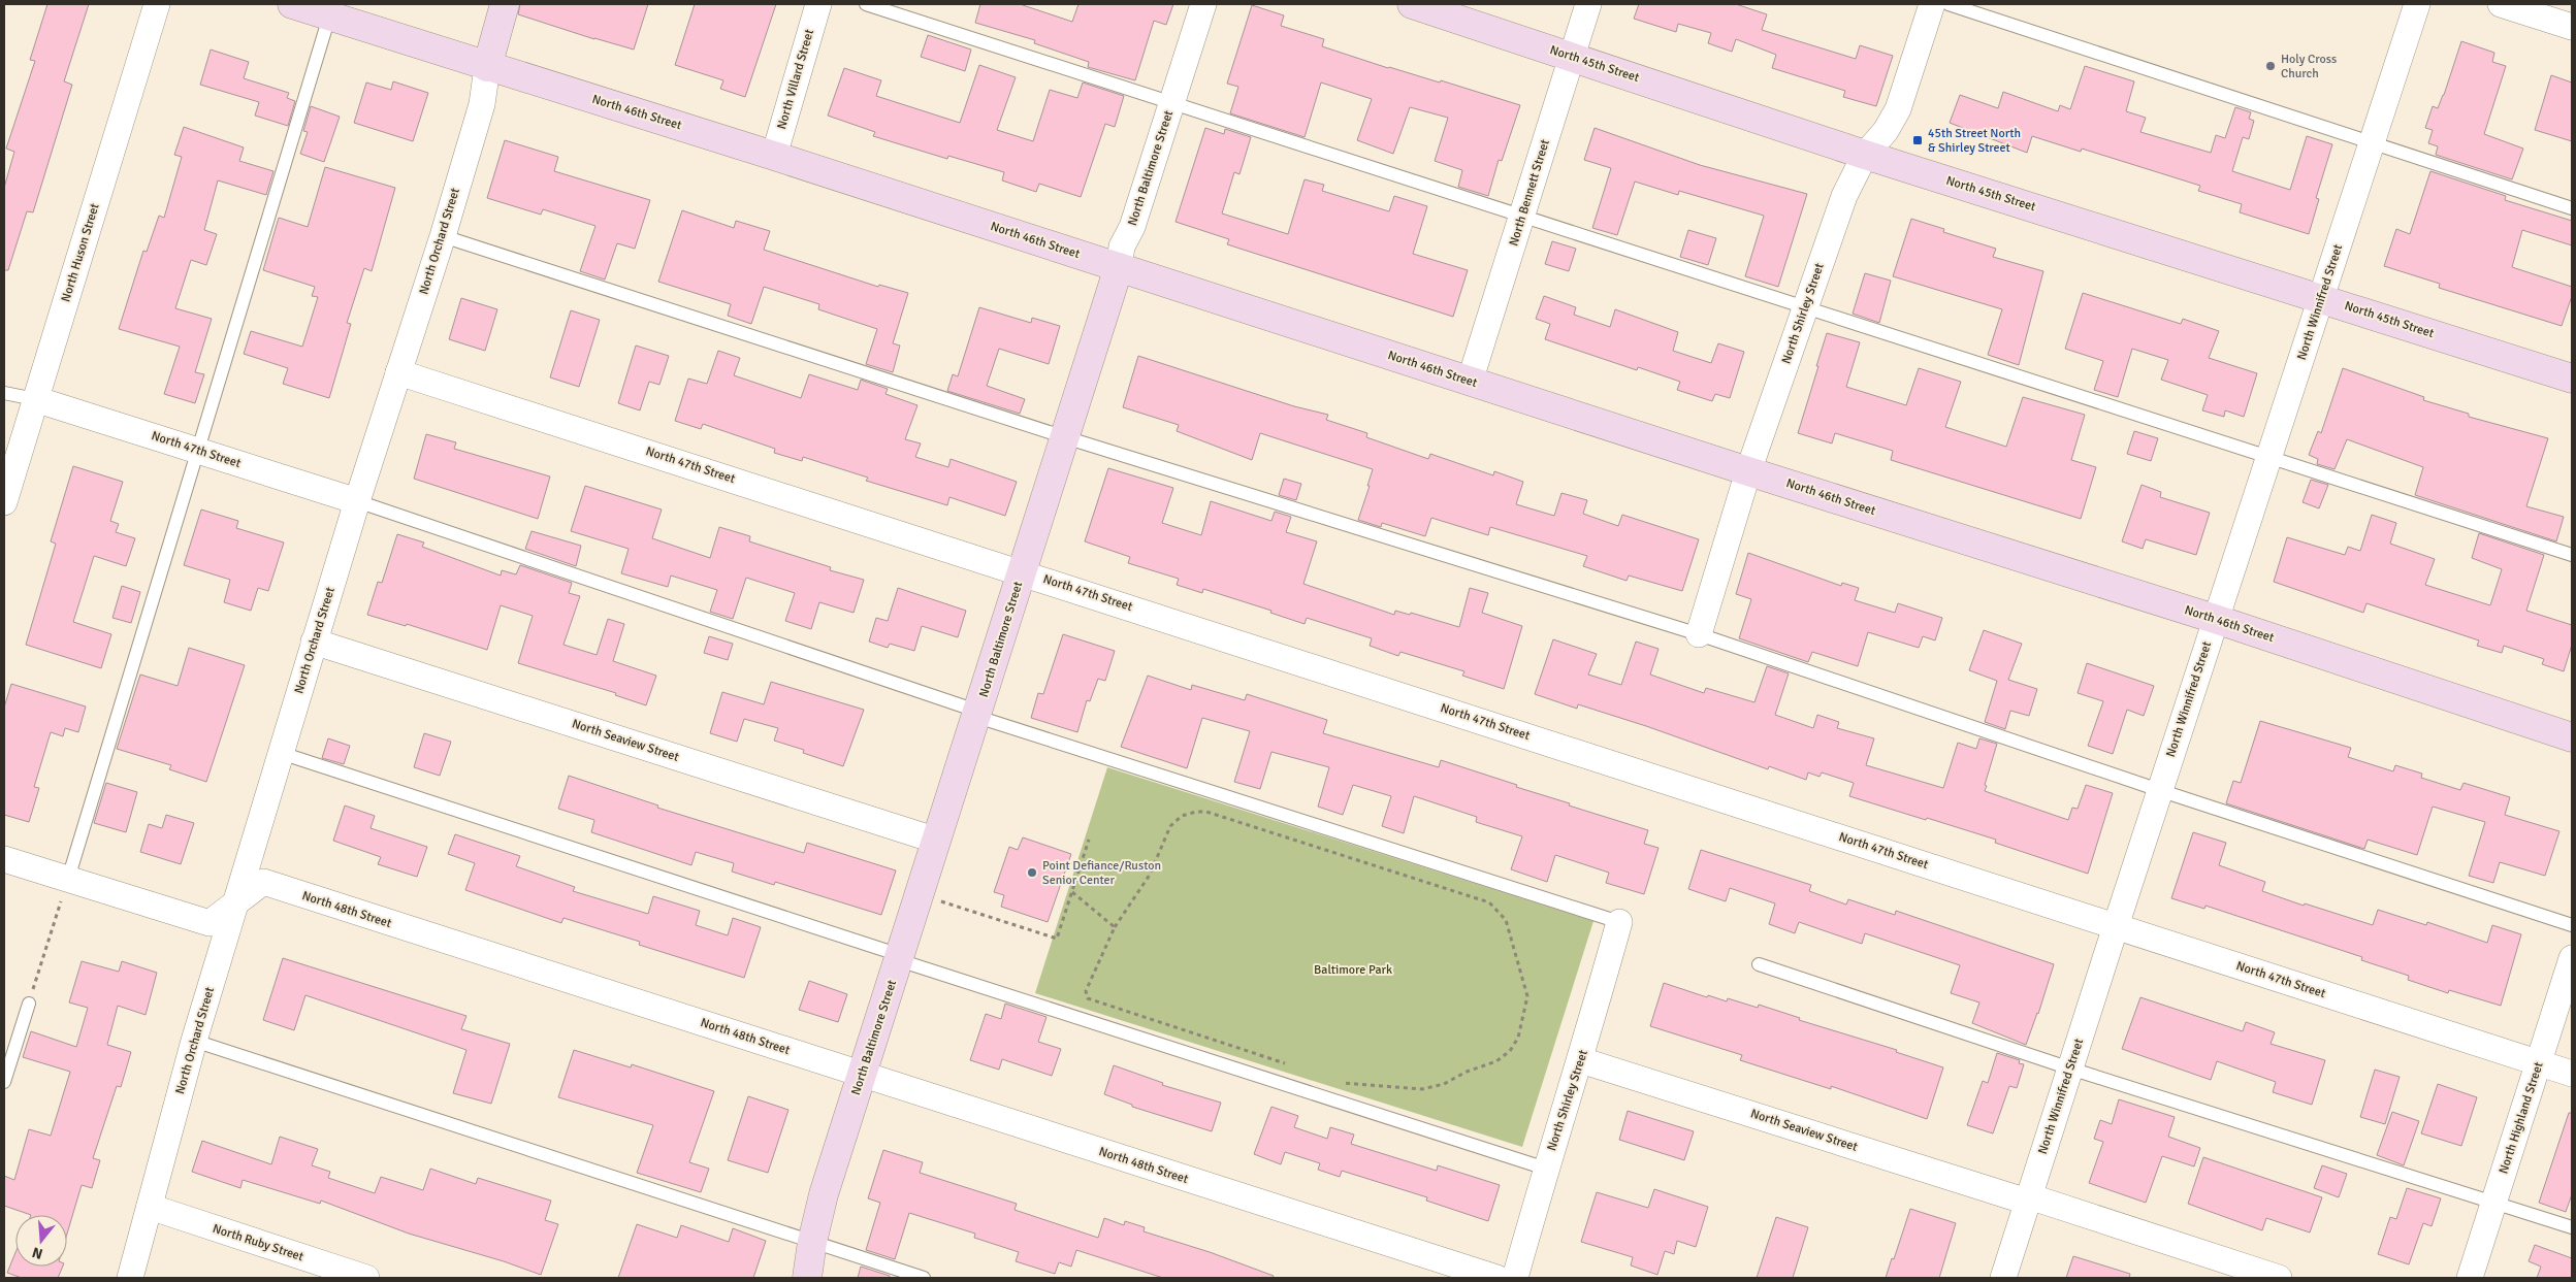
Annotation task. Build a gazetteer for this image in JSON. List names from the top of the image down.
{
  "streets": {
    "street": [
      "North 45th Street",
      "North Villard Street",
      "North 46th Street",
      "North Baltimore Street",
      "North Bennett Street",
      "North Orchard Street",
      "North Huson Street",
      "North Winnifred Street",
      "North Shirley Street",
      "North 47th Street",
      "North Seaview Street",
      "North 48th Street",
      "North Highland Street",
      "North Ruby Street"
    ]
  },
  "crossings": [
    ["North 45th Street", "North Bennett Street"],
    ["North 45th Street", "North Winnifred Street"],
    ["North 45th Street", "North Shirley Street"],
    ["North Villard Street", "North 46th Street"],
    ["North 46th Street", "North Baltimore Street"],
    ["North 46th Street", "North Bennett Street"],
    ["North 46th Street", "North Orchard Street"],
    ["North 46th Street", "North Winnifred Street"],
    ["North 46th Street", "North Shirley Street"],
    ["North Baltimore Street", "North 47th Street"],
    ["North Baltimore Street", "North Seaview Street"],
    ["North Baltimore Street", "North 48th Street"],
    ["North Orchard Street", "North 47th Street"],
    ["North Orchard Street", "North Seaview Street"],
    ["North Orchard Street", "North 48th Street"],
    ["North Orchard Street", "North Ruby Street"],
    ["North Huson Street", "North 47th Street"],
    ["North Winnifred Street", "North 47th Street"],
    ["North Winnifred Street", "North Seaview Street"],
    ["North Shirley Street", "North Seaview Street"],
    ["North 47th Street", "North Highland Street"]
  ],
  "parks": ["Baltimore Park"],
  "places": {
    "other": ["Holy Cross Church", "Point Defiance/Ruston Senior Center"],
    "transit": ["45th Street North & Shirley Street"]
  },
  "north": "bottom"
}
